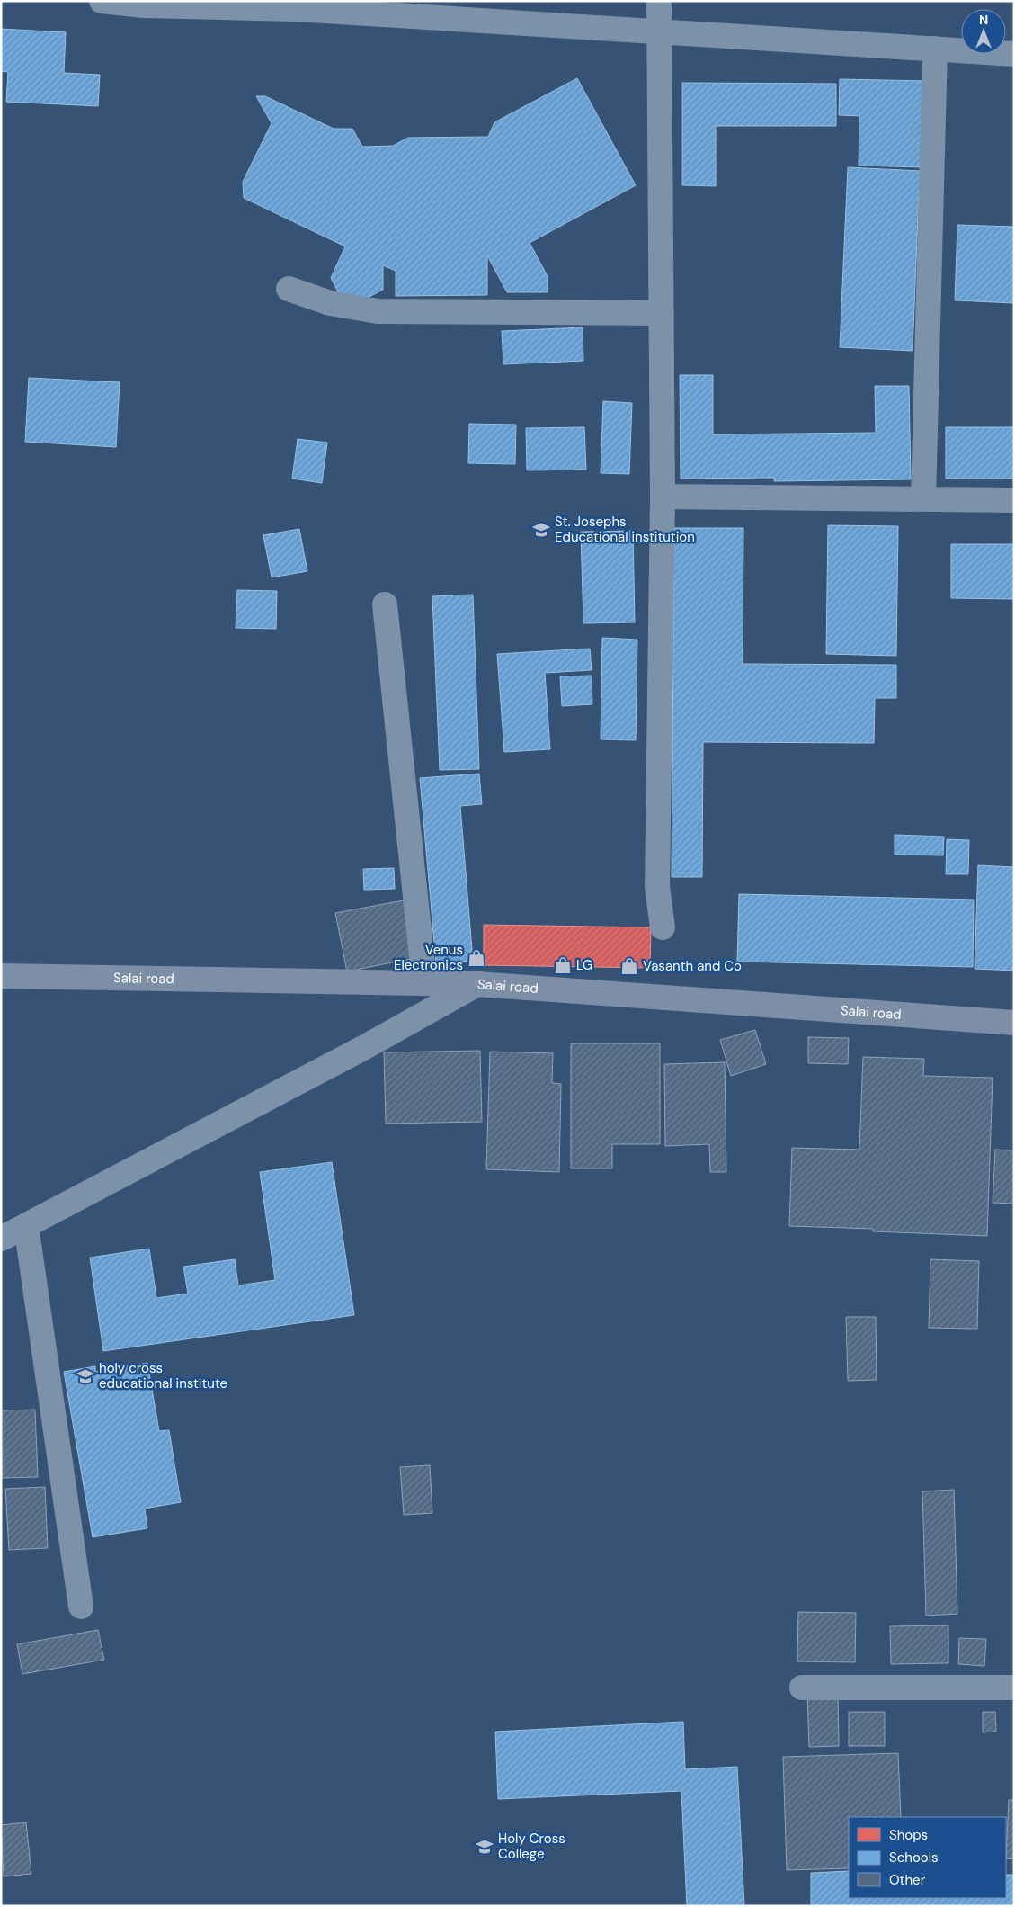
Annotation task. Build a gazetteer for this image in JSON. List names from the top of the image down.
{
  "streets": {
    "main road": ["Salai road"]
  },
  "places": {
    "school or university": ["St. Josephs Educational institution", "holy cross educational institute", "Holy Cross College"],
    "shop": ["Venus Electronics", "LG", "Vasanth and Co"]
  },
  "legend": ["Shops", "Schools", "Other"],
  "north": "top"
}
